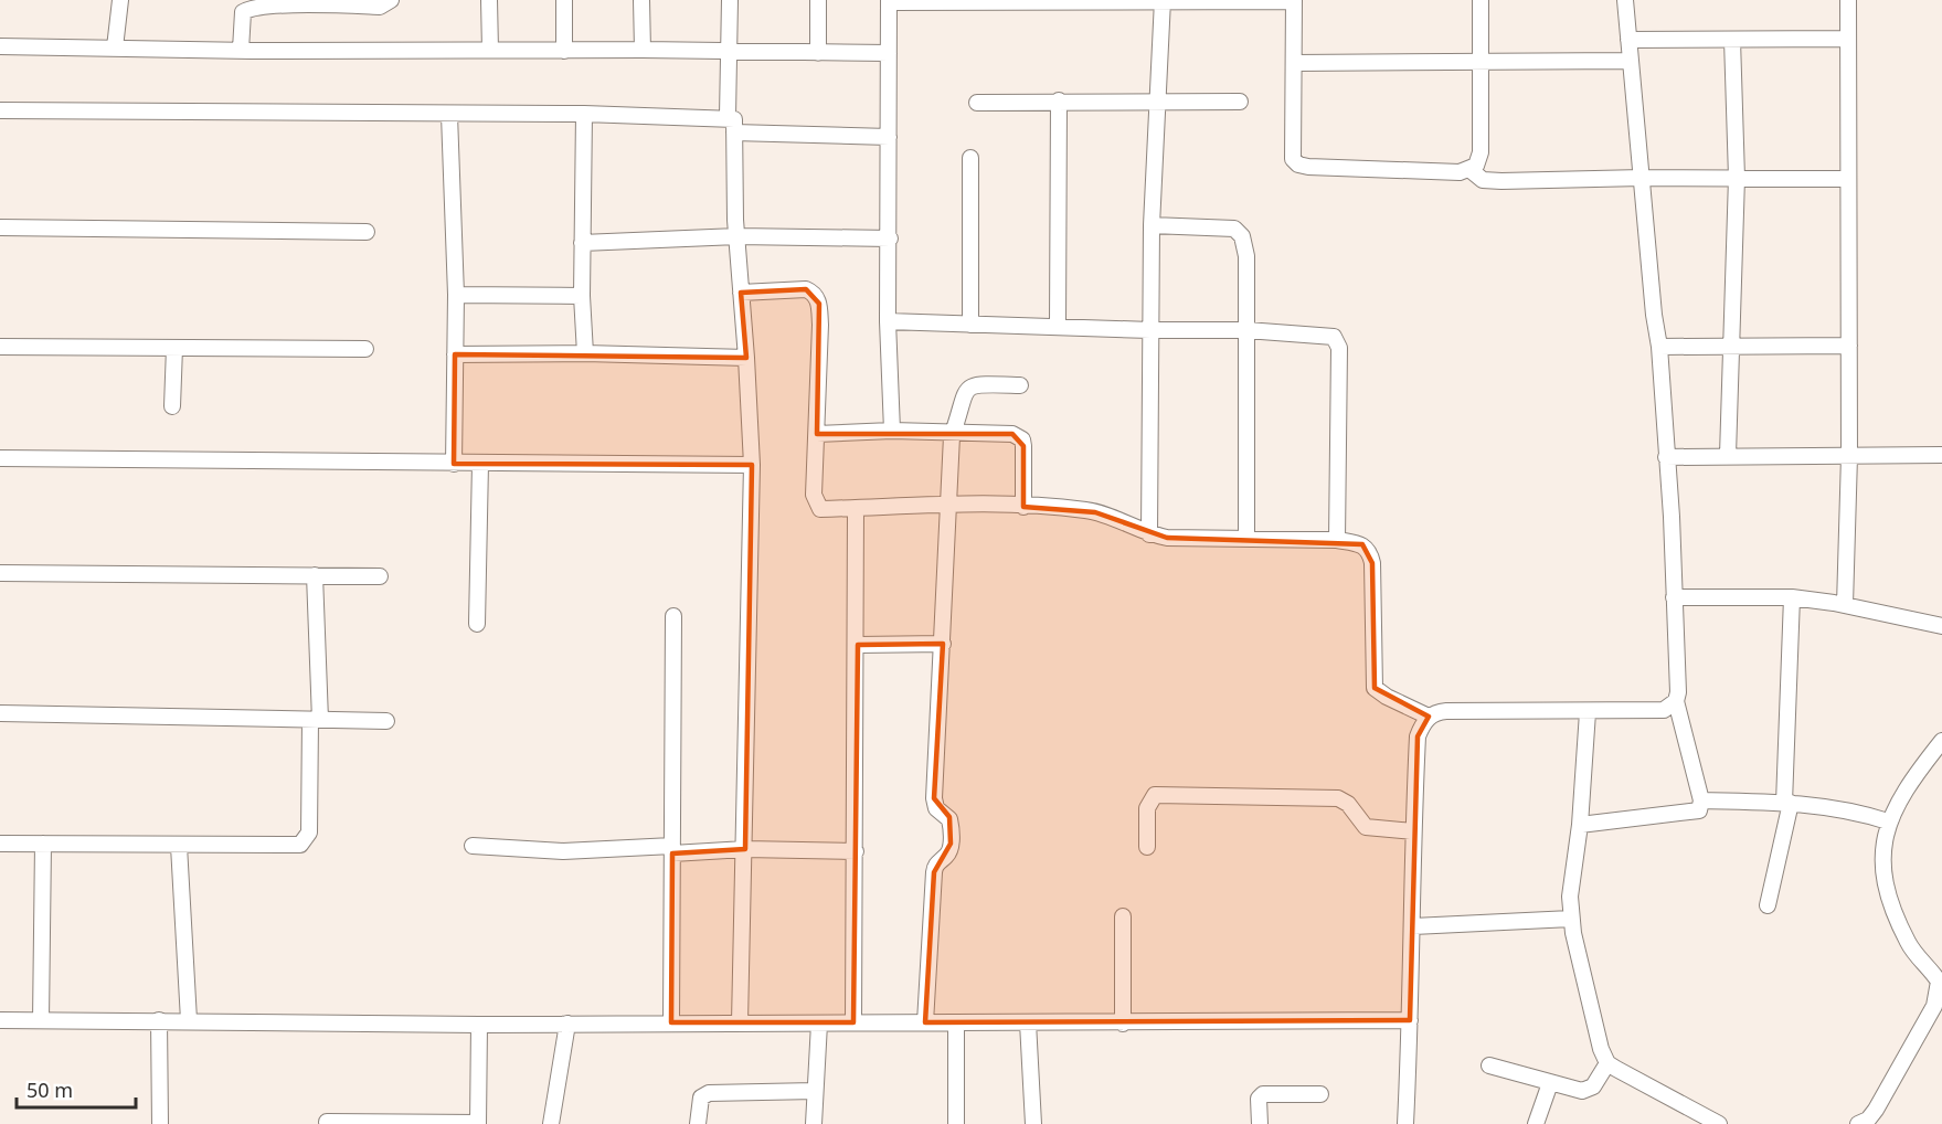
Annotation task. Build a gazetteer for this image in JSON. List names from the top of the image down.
{
  "scale_bar": "50 m"
}
